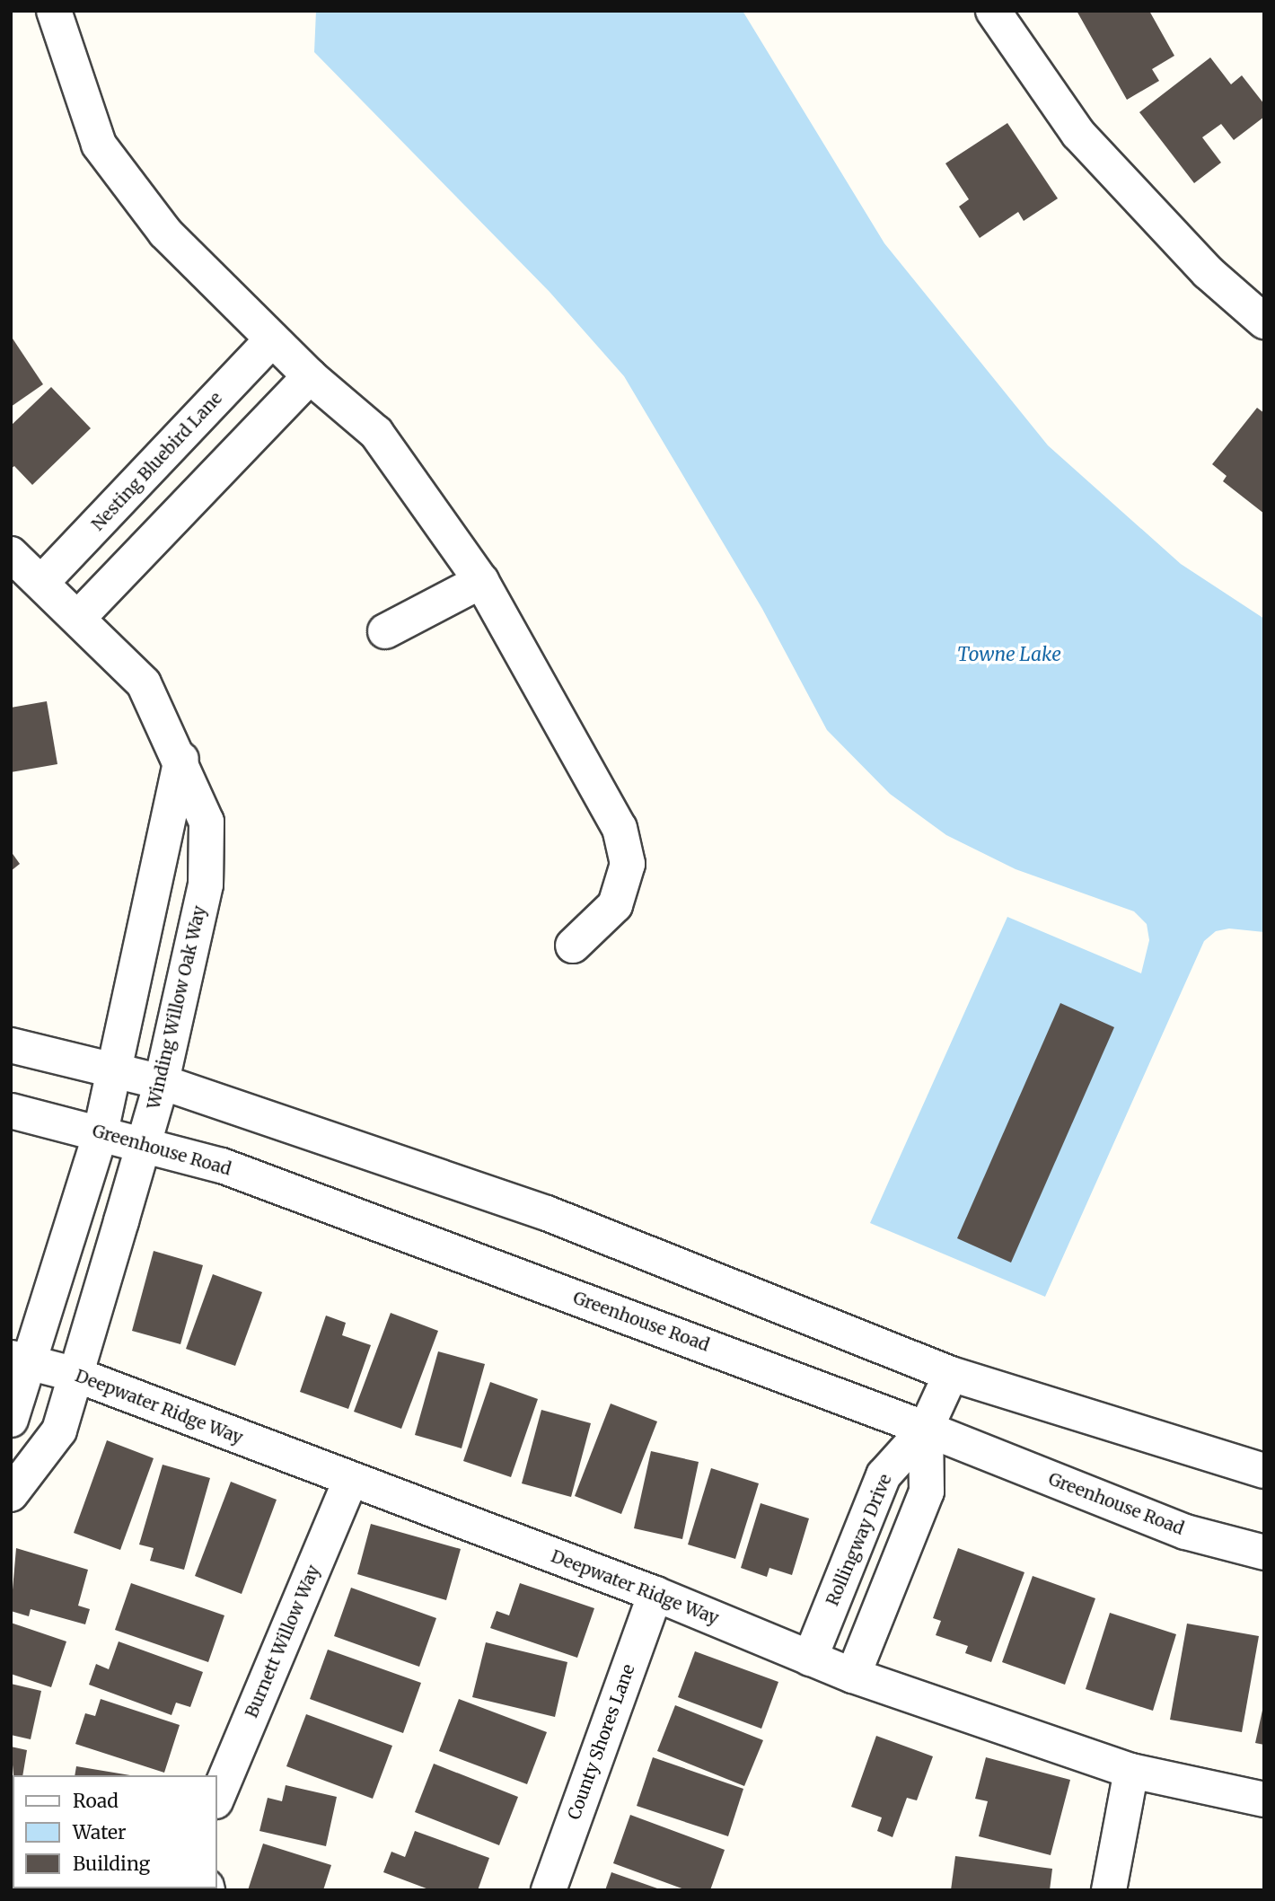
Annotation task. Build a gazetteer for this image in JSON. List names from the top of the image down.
{
  "streets": {
    "street": [
      "Nesting Bluebird Lane",
      "Winding Willow Oak Way",
      "Greenhouse Road",
      "Deepwater Ridge Way",
      "Rollingway Drive",
      "Burnett Willow Way",
      "County Shores Lane"
    ]
  },
  "crossings": [
    ["Nesting Bluebird Lane", "Winding Willow Oak Way"],
    ["Winding Willow Oak Way", "Greenhouse Road"],
    ["Winding Willow Oak Way", "Deepwater Ridge Way"],
    ["Greenhouse Road", "Rollingway Drive"],
    ["Deepwater Ridge Way", "Rollingway Drive"],
    ["Deepwater Ridge Way", "Burnett Willow Way"],
    ["Deepwater Ridge Way", "County Shores Lane"]
  ],
  "water": ["Towne Lake"],
  "legend": ["Road", "Water", "Building"]
}
